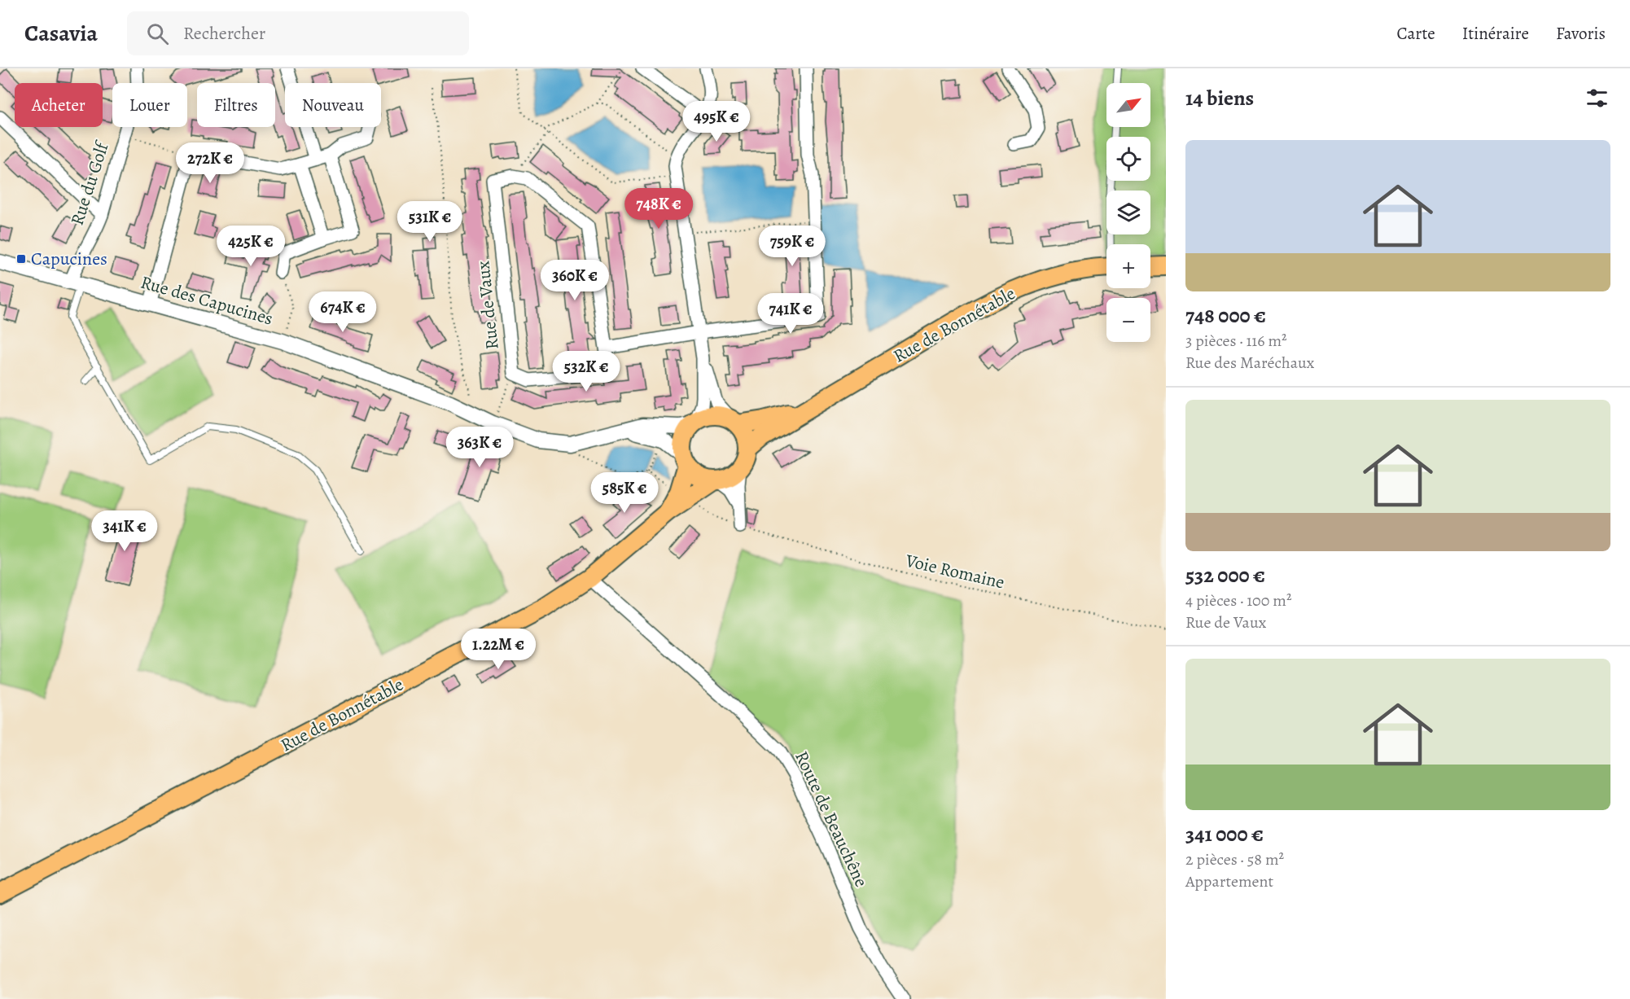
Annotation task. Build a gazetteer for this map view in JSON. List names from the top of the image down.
{
  "streets": {
    "main road": ["Rue de Bonnétable"],
    "street": [
      "Rue du Golf",
      "Rue des Capucines",
      "Rue de Vaux",
      "Route de Beauchêne"
    ],
    "path": ["Voie Romaine"]
  },
  "crossings": [
    ["Rue du Golf", "Rue des Capucines"],
    ["Rue des Capucines", "Rue de Bonnétable"],
    ["Rue de Bonnétable", "Voie Romaine"],
    ["Rue de Bonnétable", "Route de Beauchêne"]
  ],
  "places": {
    "transit": ["Capucines"]
  },
  "north": "top right",
  "page": {
    "header": "Casavia",
    "search": "Rechercher",
    "nav": ["Carte", "Itinéraire", "Favoris"],
    "heading": "14 biens",
    "map_buttons": ["+", "−"],
    "chip": [
      "Acheter",
      "Louer",
      "Filtres",
      "Nouveau"
    ],
    "price": [
      "495K €",
      "272K €",
      "748K €",
      "531K €",
      "425K €",
      "759K €",
      "360K €",
      "674K €",
      "741K €",
      "532K €",
      "363K €",
      "585K €",
      "341K €",
      "1.22M €"
    ],
    "list": [
      {
        "name": "748 000 €",
        "note": "3 pièces · 116 m² · Rue des Maréchaux"
      },
      {
        "name": "532 000 €",
        "note": "4 pièces · 100 m² · Rue de Vaux"
      },
      {
        "name": "341 000 €",
        "note": "2 pièces · 58 m² · Appartement"
      }
    ]
  }
}
